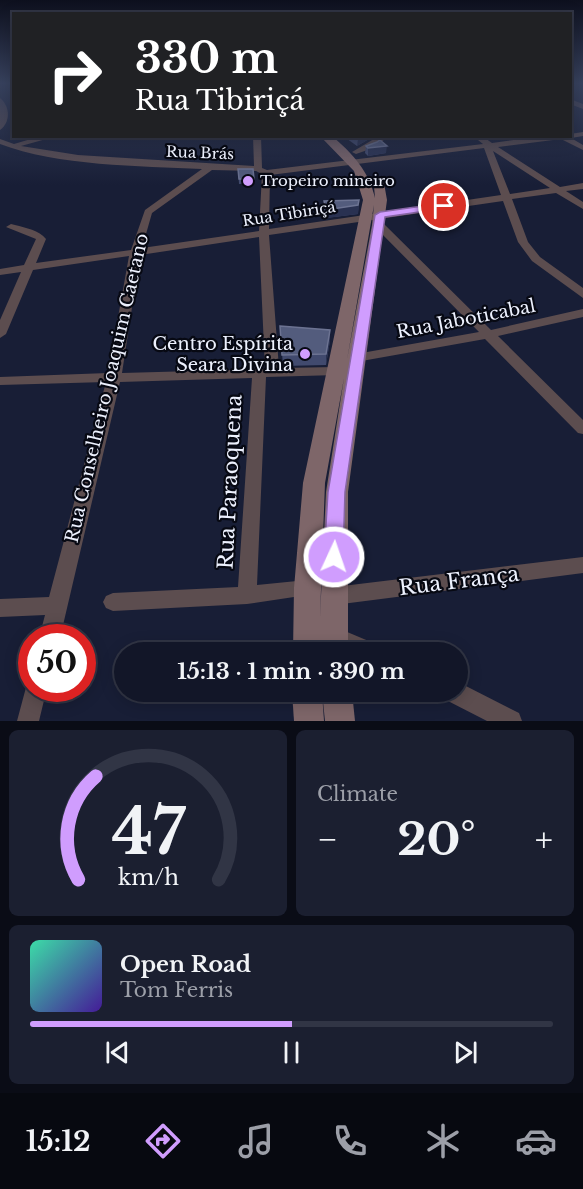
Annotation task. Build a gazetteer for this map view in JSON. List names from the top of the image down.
{
  "streets": {
    "street": [
      "Rua Brás",
      "Rua Tibiriçá",
      "Rua Jaboticabal",
      "Rua Conselheiro Joaquim Caetano",
      "Rua Paraoquena",
      "Rua França"
    ]
  },
  "crossings": [
    ["Rua Brás", "Rua Conselheiro Joaquim Caetano"],
    ["Rua Brás", "Rua Paraoquena"],
    ["Rua Tibiriçá", "Rua Conselheiro Joaquim Caetano"],
    ["Rua Tibiriçá", "Rua Paraoquena"],
    ["Rua Jaboticabal", "Rua Conselheiro Joaquim Caetano"],
    ["Rua Jaboticabal", "Rua Paraoquena"]
  ],
  "places": ["Tropeiro mineiro", "Centro Espírita Seara Divina"],
  "page": {
    "turn": ["330 m", "Rua Tibiriçá"],
    "limit": "50",
    "trip": "15:13 · 1 min · 390 m",
    "tile": "Climate",
    "heat": ["−", "20°", "+"],
    "song": ["Open Road", "Tom Ferris"],
    "tabs": "15:12",
    "gauge": ["47", "km/h"]
  }
}
